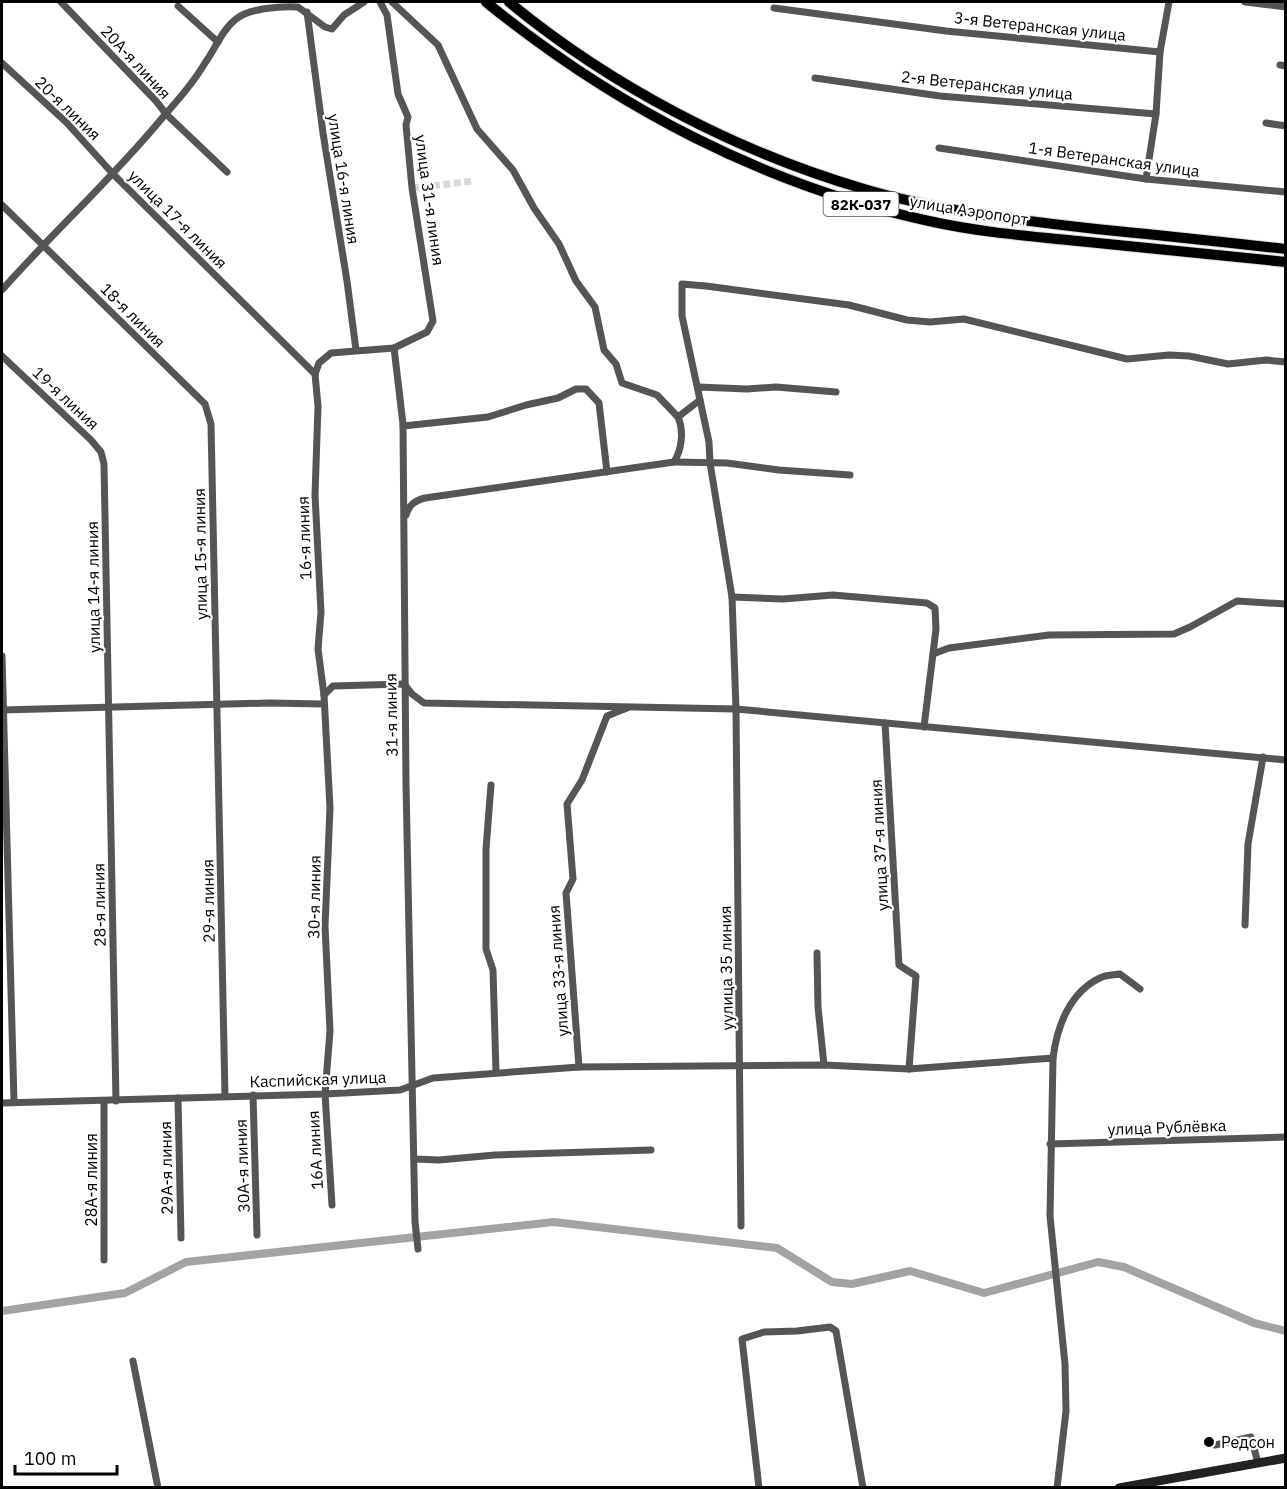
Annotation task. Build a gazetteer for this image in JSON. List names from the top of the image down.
{
  "streets": {
    "main road": ["82К-037", "улица Аэропорт"],
    "street": [
      "3-я Ветеранская улица",
      "20А-я линия",
      "2-я Ветеранская улица",
      "20-я линия",
      "1-я Ветеранская улица",
      "улица 16-я линия",
      "улица 31-я линия",
      "улица 17-я линия",
      "18-я линия",
      "19-я линия",
      "16-я линия",
      "улица 15-я линия",
      "улица 14-я линия",
      "31-я линия",
      "улица 37-я линия",
      "30-я линия",
      "29-я линия",
      "28-я линия",
      "уулица 35 линия",
      "улица 33-я линия",
      "Каспийская улица",
      "улица Рублёвка",
      "16А линия",
      "30А-я линия",
      "29А-я линия",
      "28А-я линия"
    ]
  },
  "crossings": [
    ["20А-я линия", "улица 17-я линия"],
    ["20-я линия", "улица 17-я линия"],
    ["улица 16-я линия", "улица 17-я линия"],
    ["улица 31-я линия", "31-я линия"],
    ["улица 17-я линия", "16-я линия"],
    ["18-я линия", "улица 15-я линия"],
    ["19-я линия", "улица 14-я линия"],
    ["16-я линия", "30-я линия"],
    ["улица 15-я линия", "29-я линия"],
    ["улица 14-я линия", "28-я линия"],
    ["31-я линия", "Каспийская улица"],
    ["улица 37-я линия", "Каспийская улица"],
    ["30-я линия", "Каспийская улица"],
    ["30-я линия", "16А линия"],
    ["29-я линия", "Каспийская улица"],
    ["28-я линия", "Каспийская улица"],
    ["уулица 35 линия", "Каспийская улица"],
    ["улица 33-я линия", "Каспийская улица"],
    ["Каспийская улица", "16А линия"],
    ["Каспийская улица", "30А-я линия"],
    ["Каспийская улица", "29А-я линия"],
    ["Каспийская улица", "28А-я линия"]
  ],
  "places": ["Редсон"],
  "scale_bar": "100 m"
}
